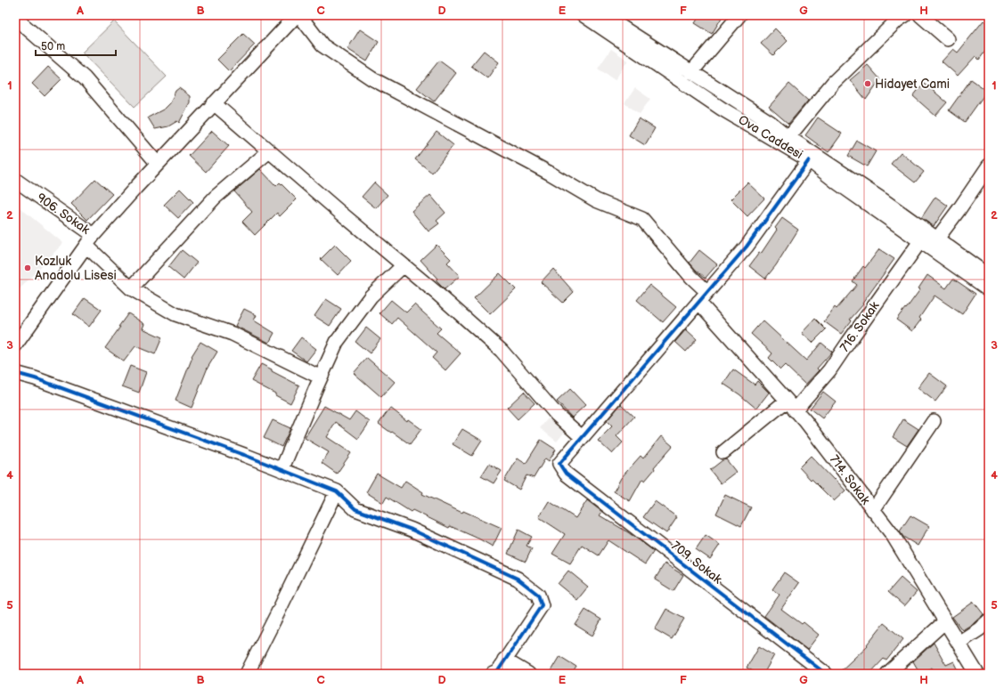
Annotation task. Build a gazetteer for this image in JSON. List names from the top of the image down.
{
  "streets": {
    "street": [
      "Ova Caddesi",
      "906. Sokak",
      "716. Sokak",
      "714. Sokak",
      "709. Sokak"
    ]
  },
  "crossings": [
    ["Ova Caddesi", "716. Sokak"],
    ["716. Sokak", "714. Sokak"]
  ],
  "places": ["Hidayet Cami", "Kozluk Anadolu Lisesi"],
  "scale_bar": "50 m",
  "grid": {
    "columns": [
      "A",
      "B",
      "C",
      "D",
      "E",
      "F",
      "G",
      "H"
    ],
    "rows": [
      "1",
      "2",
      "3",
      "4",
      "5"
    ]
  }
}
